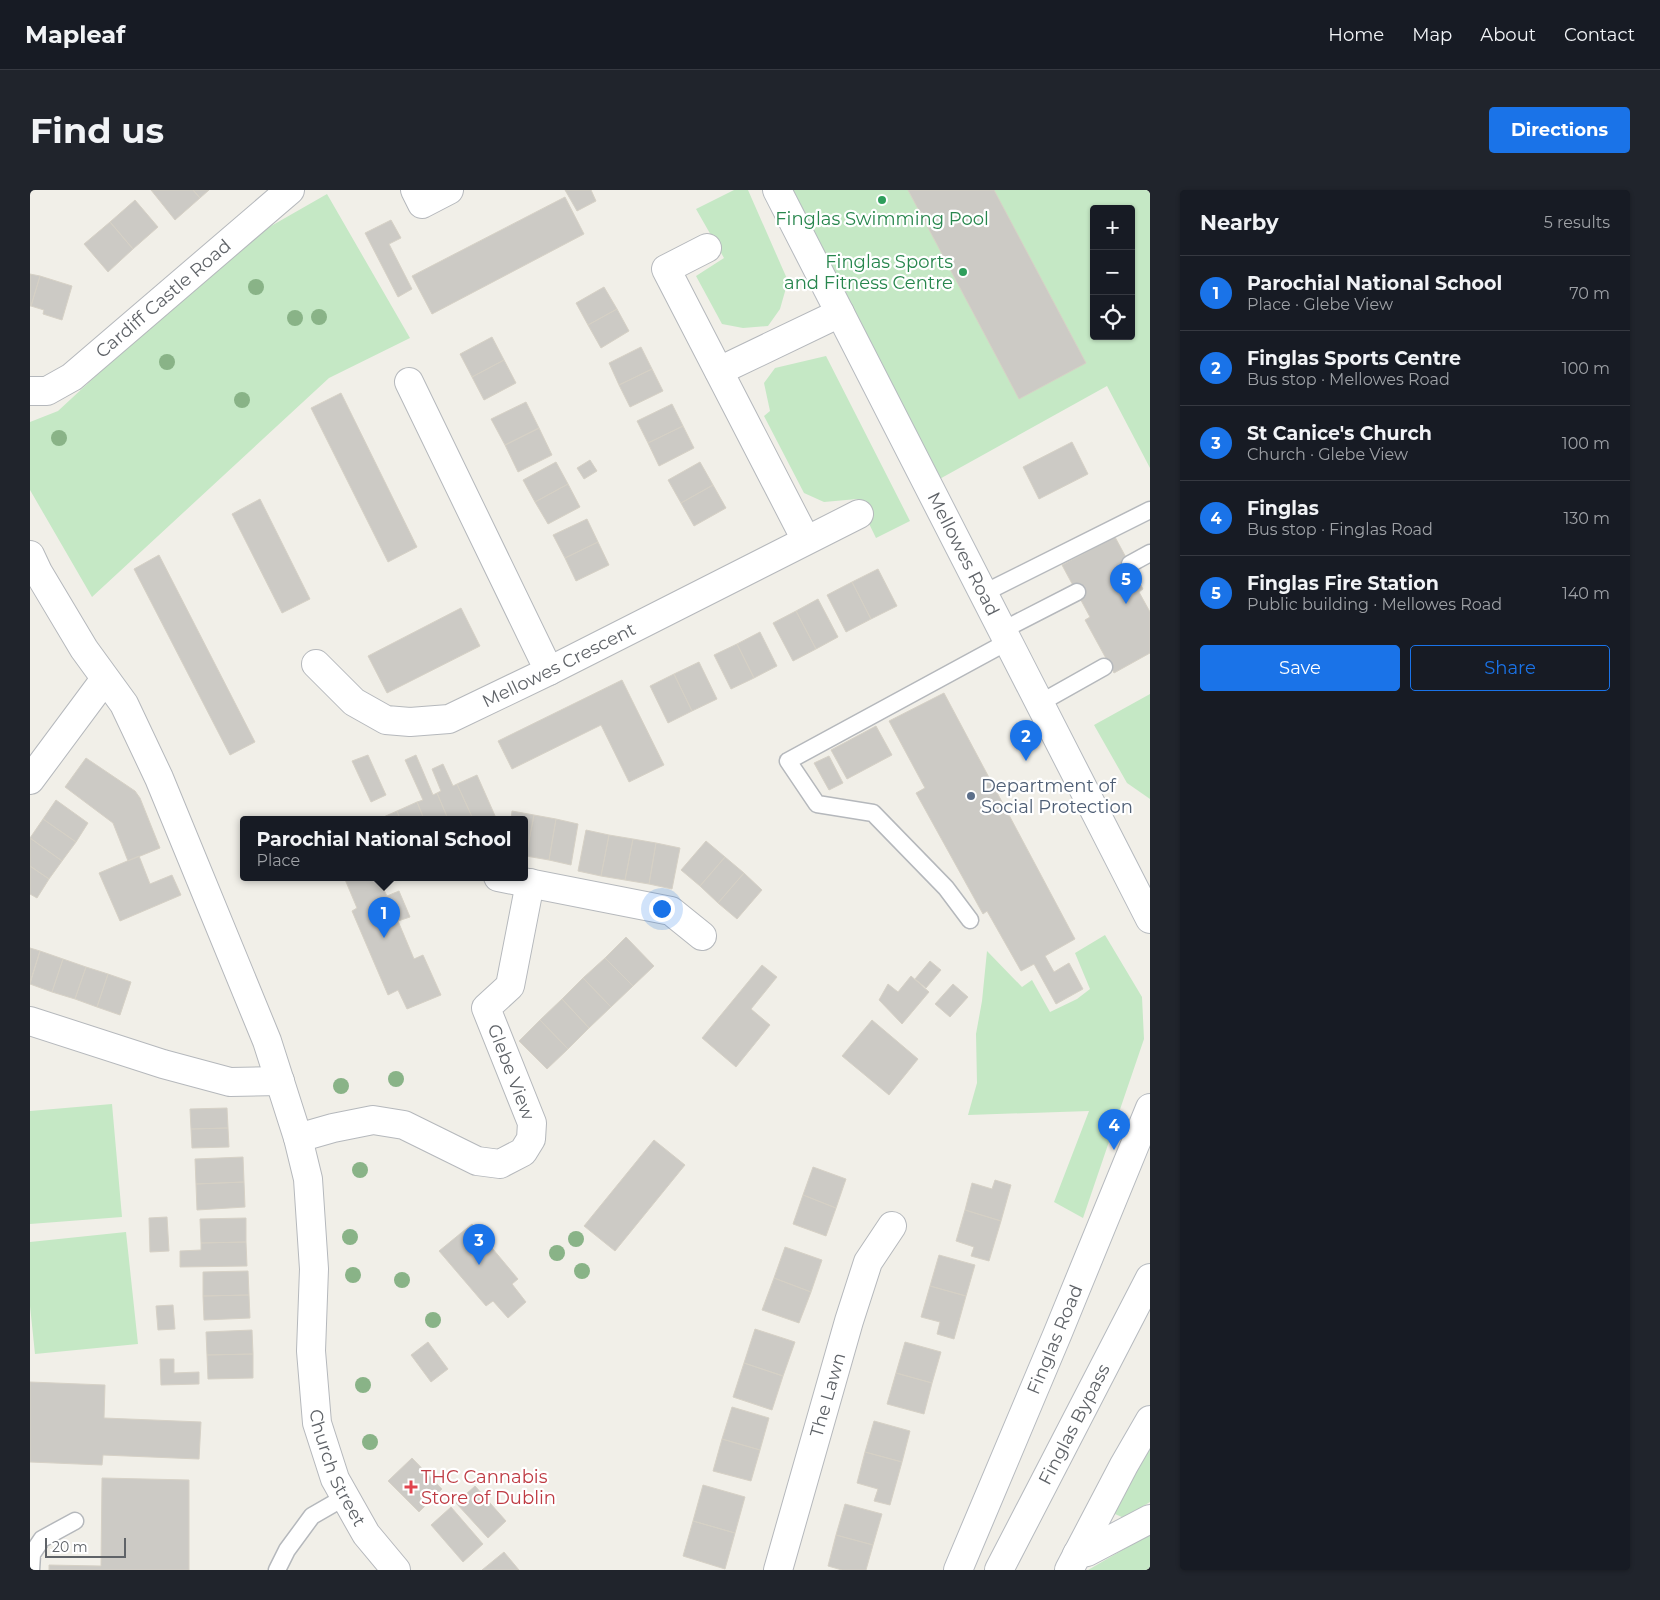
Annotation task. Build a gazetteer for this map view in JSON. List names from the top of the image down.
{
  "streets": {
    "street": [
      "Cardiff Castle Road",
      "Mellowes Road",
      "Mellowes Crescent",
      "Glebe View",
      "Finglas Road",
      "The Lawn",
      "Finglas Bypass",
      "Church Street"
    ]
  },
  "crossings": [
    ["Glebe View", "Church Street"]
  ],
  "places": {
    "other": ["Finglas Swimming Pool", "Finglas Sports and Fitness Centre", "Department of Social Protection"],
    "health": ["THC Cannabis Store of Dublin"]
  },
  "scale_bar": "20 m",
  "page": {
    "header": "Mapleaf",
    "nav": [
      "Home",
      "Map",
      "About",
      "Contact"
    ],
    "buttons": [
      "Directions",
      ["Save", "Share"]
    ],
    "title": "Find us",
    "heading": ["Nearby", "5 results"],
    "map_buttons": ["+", "−"],
    "list": [
      {
        "mark": "1",
        "name": "Parochial National School",
        "note": "Place · Glebe View",
        "value": "70 m"
      },
      {
        "mark": "2",
        "name": "Finglas Sports Centre",
        "note": "Bus stop · Mellowes Road",
        "value": "100 m"
      },
      {
        "mark": "3",
        "name": "St Canice's Church",
        "note": "Church · Glebe View",
        "value": "100 m"
      },
      {
        "mark": "4",
        "name": "Finglas",
        "note": "Bus stop · Finglas Road",
        "value": "130 m"
      },
      {
        "mark": "5",
        "name": "Finglas Fire Station",
        "note": "Public building · Mellowes Road",
        "value": "140 m"
      }
    ],
    "pins": [
      "5",
      "2",
      "1",
      "4",
      "3"
    ],
    "popup": ["Parochial National School", "Place"],
    "scale": "20 m"
  }
}
